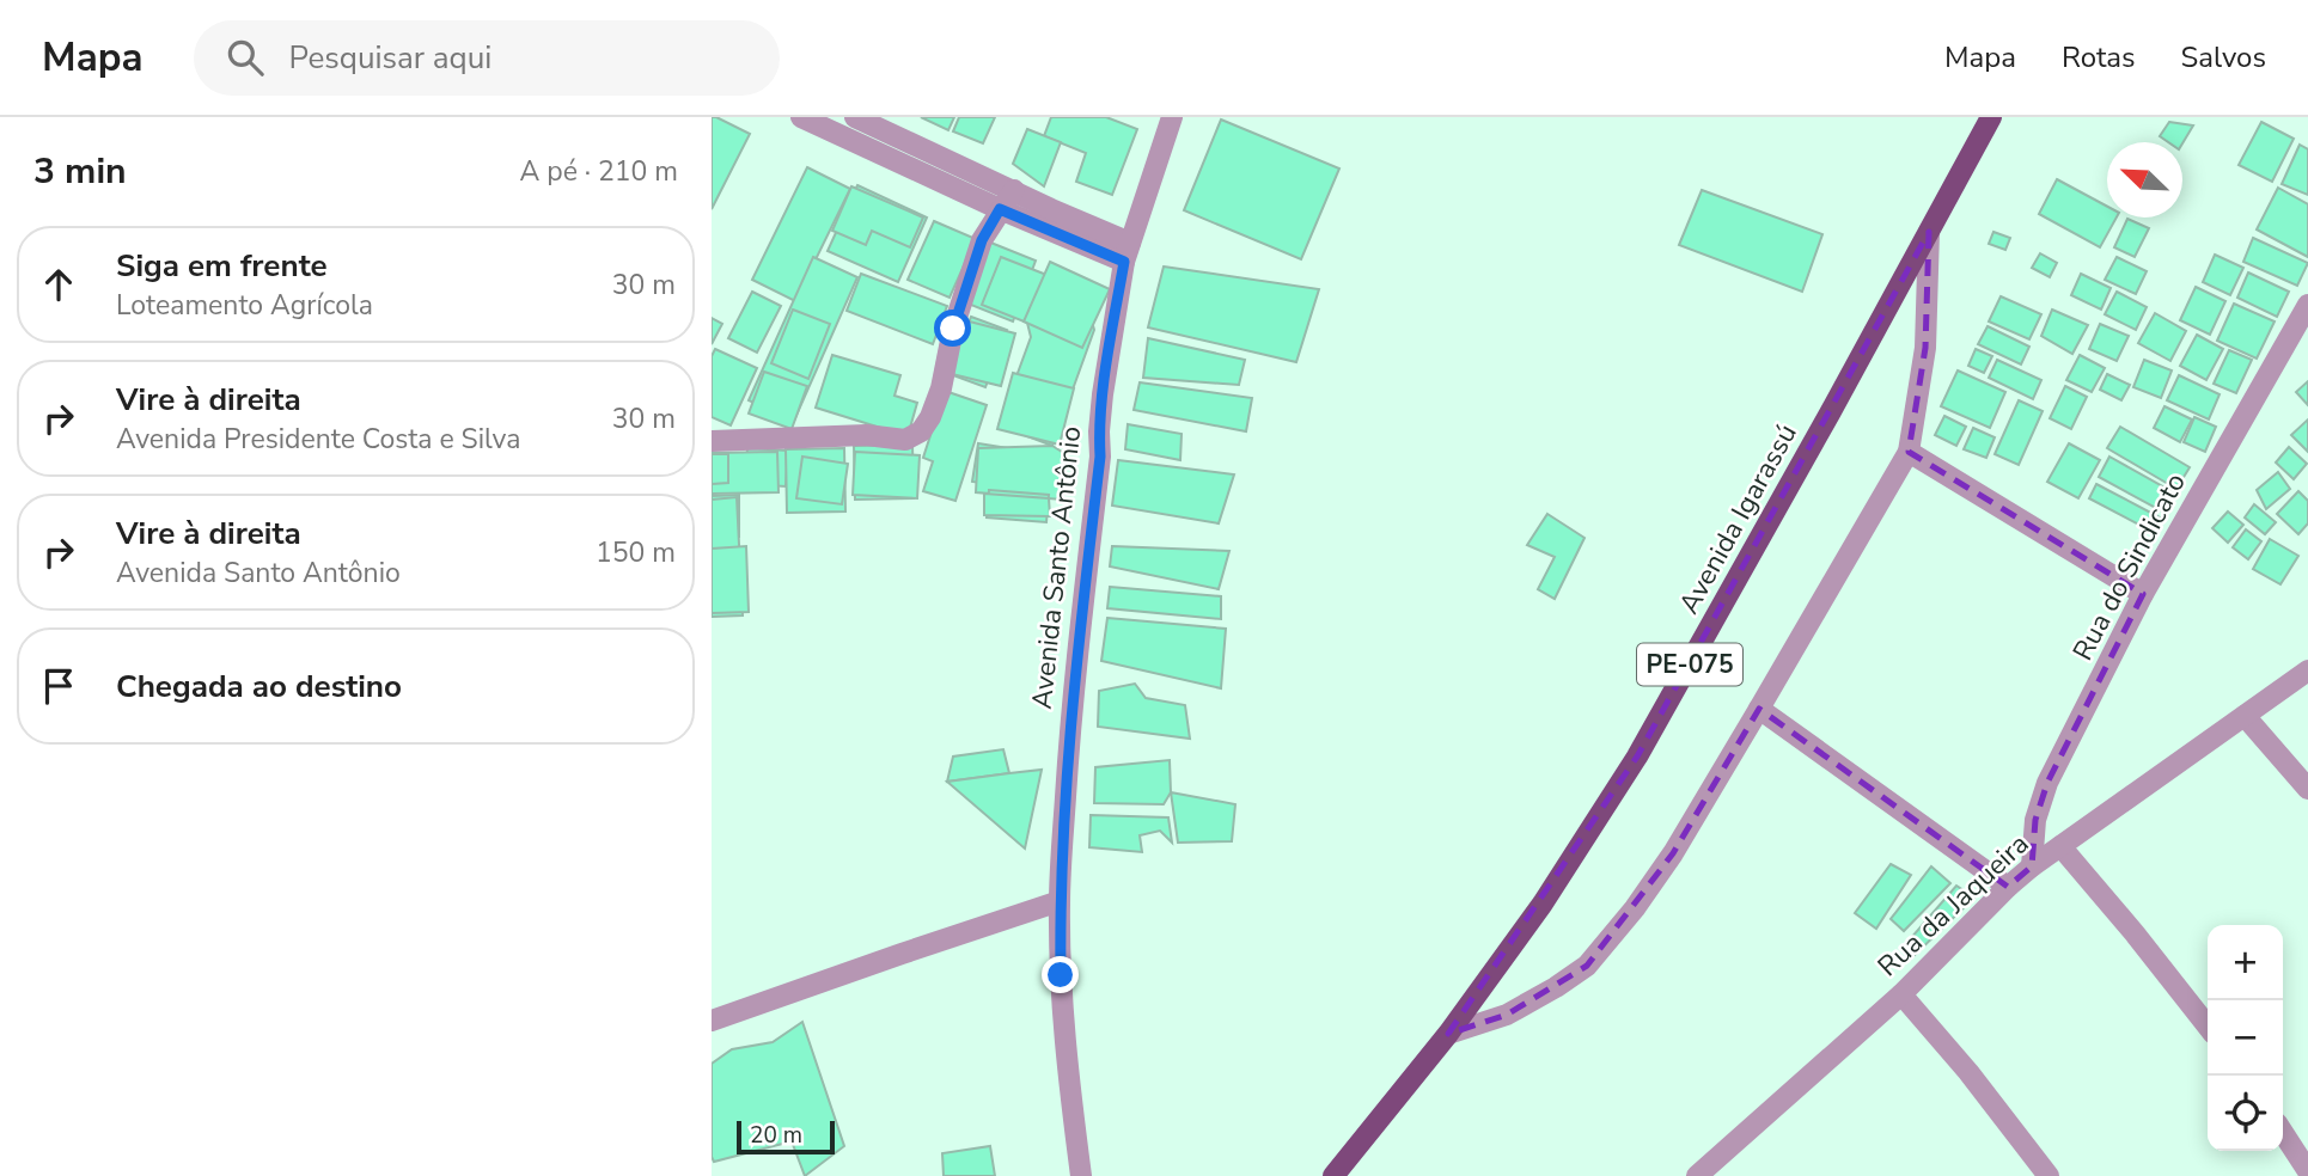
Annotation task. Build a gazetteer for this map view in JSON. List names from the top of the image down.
{
  "streets": {
    "main road": ["Avenida Igarassú", "PE-075"],
    "street": ["Rua do Sindicato", "Avenida Santo Antônio", "Rua da Jaqueira"]
  },
  "crossings": [
    ["Rua do Sindicato", "Rua da Jaqueira"]
  ],
  "scale_bar": "20 m",
  "north": "top left",
  "page": {
    "header": "Mapa",
    "search": "Pesquisar aqui",
    "nav": ["Mapa", "Rotas", "Salvos"],
    "heading": ["3 min", "A pé · 210 m"],
    "list": [
      ["Siga em frente", "Loteamento Agrícola", "30 m"],
      ["Vire à direita", "Avenida Presidente Costa e Silva", "30 m"],
      ["Vire à direita", "Avenida Santo Antônio", "150 m"],
      "Chegada ao destino"
    ],
    "map_buttons": ["+", "−"],
    "scale": "20 m"
  }
}
